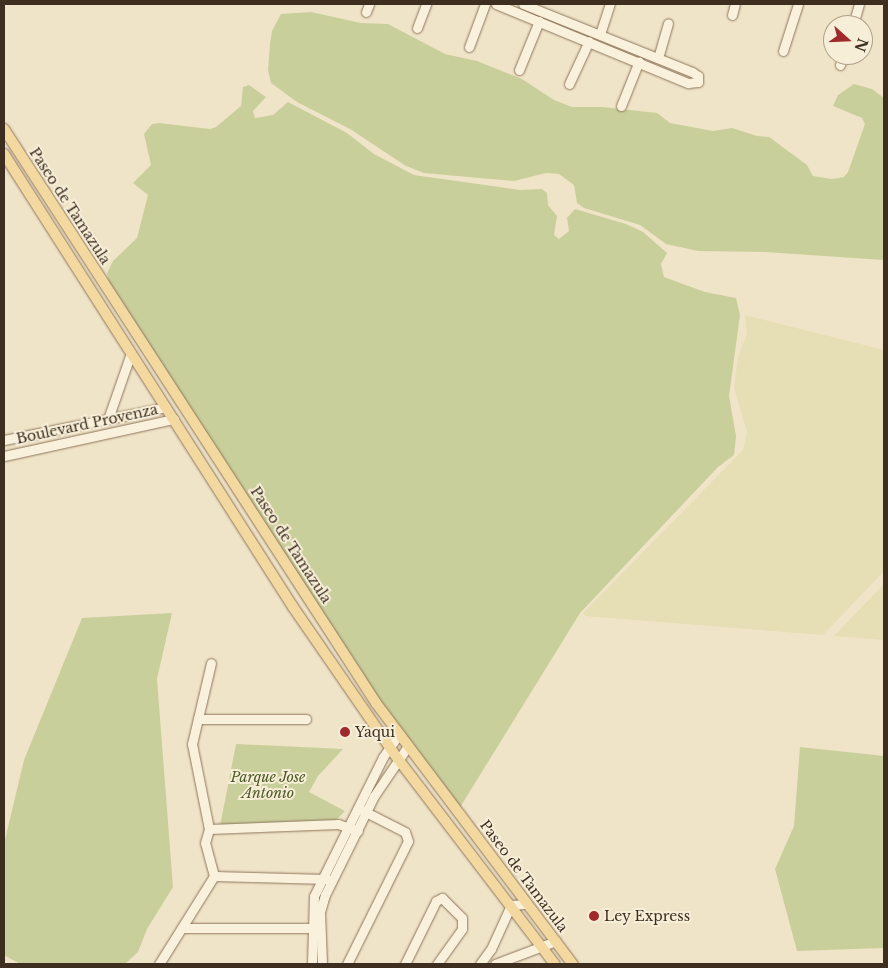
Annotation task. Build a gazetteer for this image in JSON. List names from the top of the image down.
{
  "streets": {
    "main road": ["Paseo de Tamazula"],
    "street": ["Boulevard Provenza"]
  },
  "crossings": [
    ["Paseo de Tamazula", "Boulevard Provenza"]
  ],
  "parks": ["Parque Jose Antonio"],
  "places": ["Yaqui", "Ley Express"],
  "north": "right"
}
